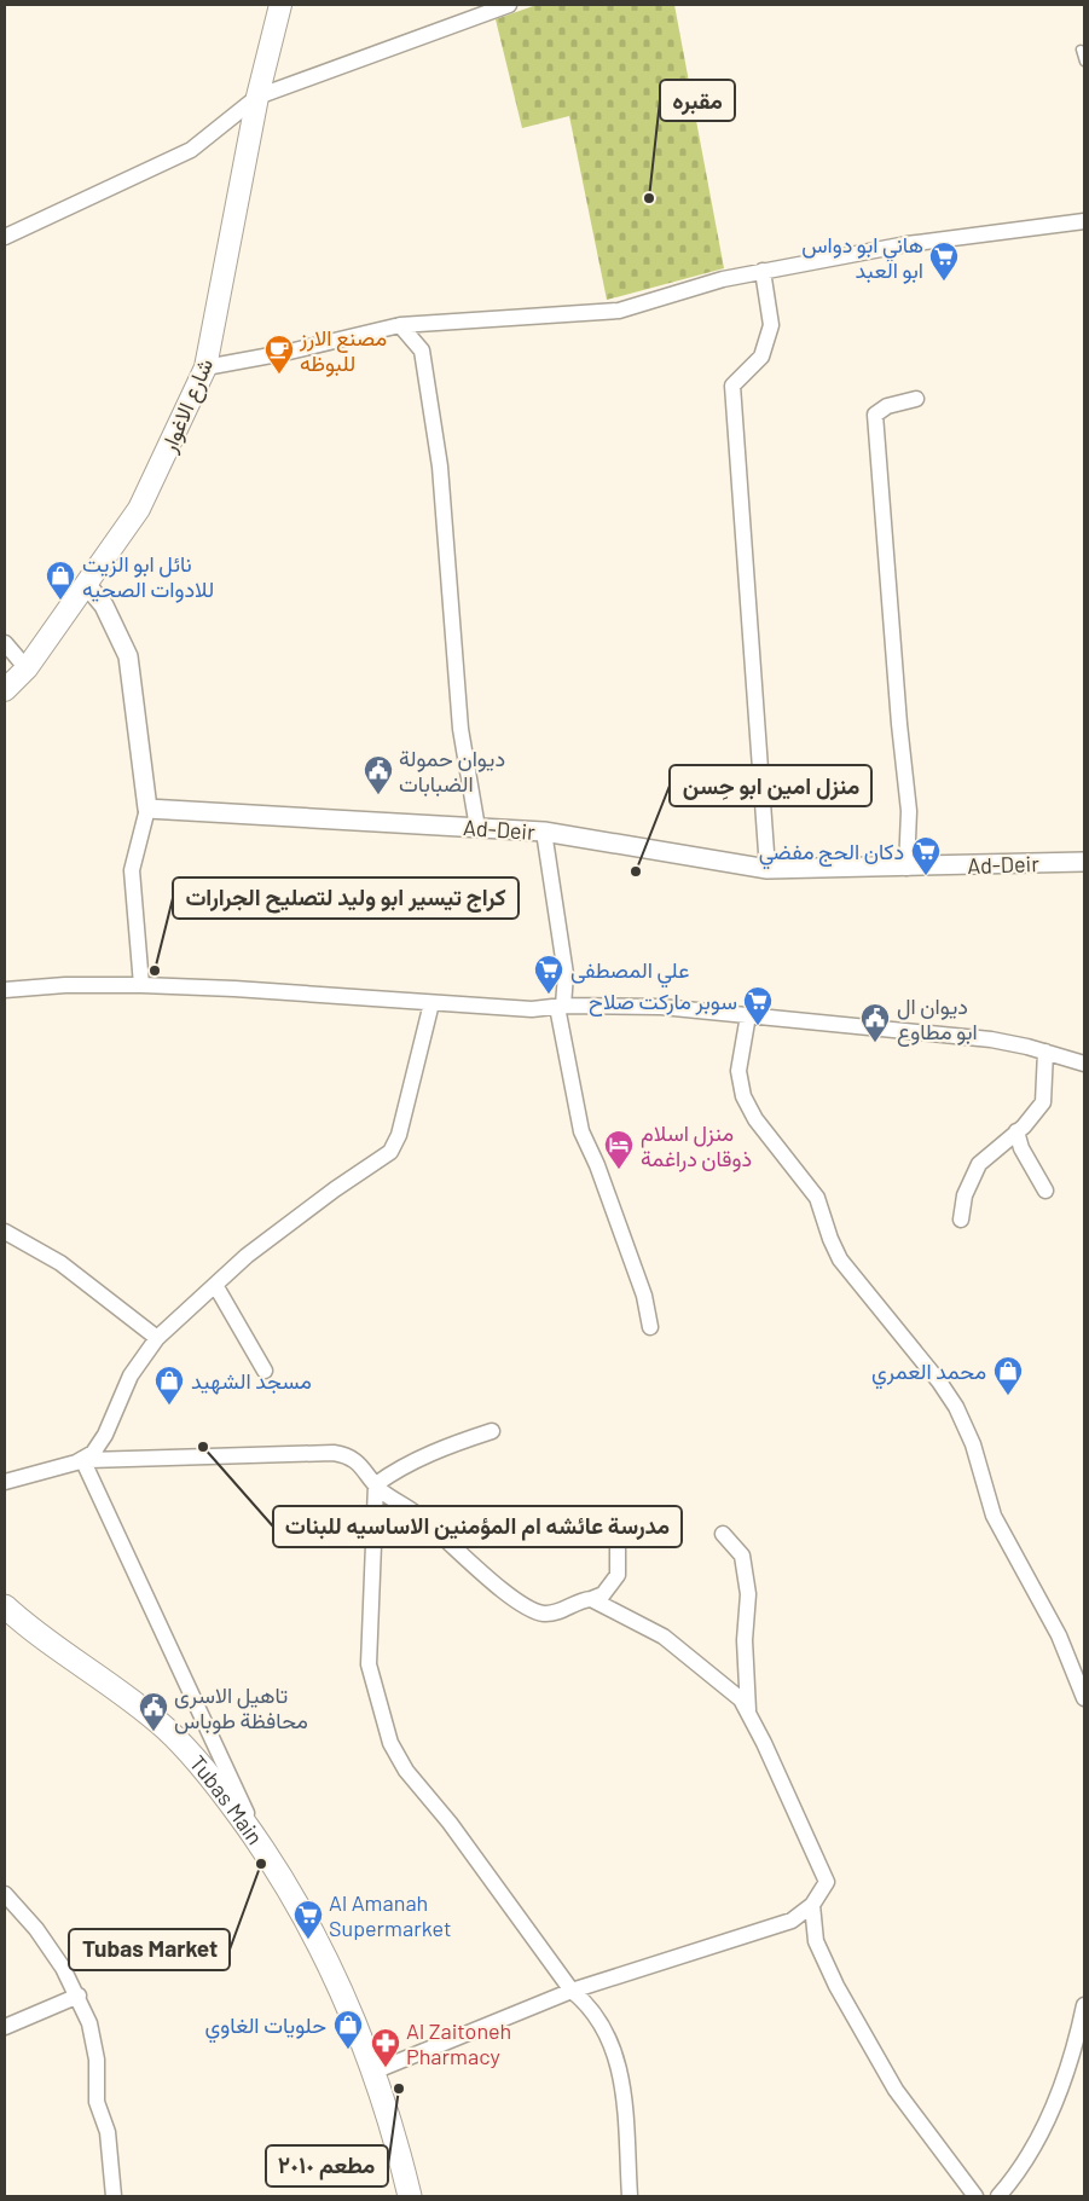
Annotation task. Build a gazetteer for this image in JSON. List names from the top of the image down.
{
  "streets": {
    "main road": ["شارع الاغوار", "Tubas Main"],
    "street": ["Ad-Deir"]
  },
  "places": {
    "other": [
      "مقبره",
      "منزل امين ابو حِسن",
      "كراج تيسير ابو وليد لتصليح الجرارات",
      "مدرسة عائشه ام المؤمنين الاساسيه للبنات",
      "Tubas Market",
      "مطعم ٢٠١٠"
    ],
    "supermarket": [
      "هاني ابو دواس ابو العبد",
      "دكان الحج مفضي",
      "علي المصطفى",
      "سوبر ماركت صلاح",
      "Al Amanah Supermarket"
    ],
    "cafe": ["مصنع الارز للبوظه"],
    "shop": [
      "نائل ابو الزيت للادوات الصحيه",
      "محمد العمري",
      "مسجد الشهيد",
      "حلويات الغاوي"
    ],
    "public building": ["ديوان حمولة الضبابات", "ديوان ال ابو مطاوع", "تاهيل الاسرى محافظة طوباس"],
    "hotel": ["منزل اسلام ذوقان دراغمة"],
    "pharmacy": ["Al Zaitoneh Pharmacy"]
  }
}
